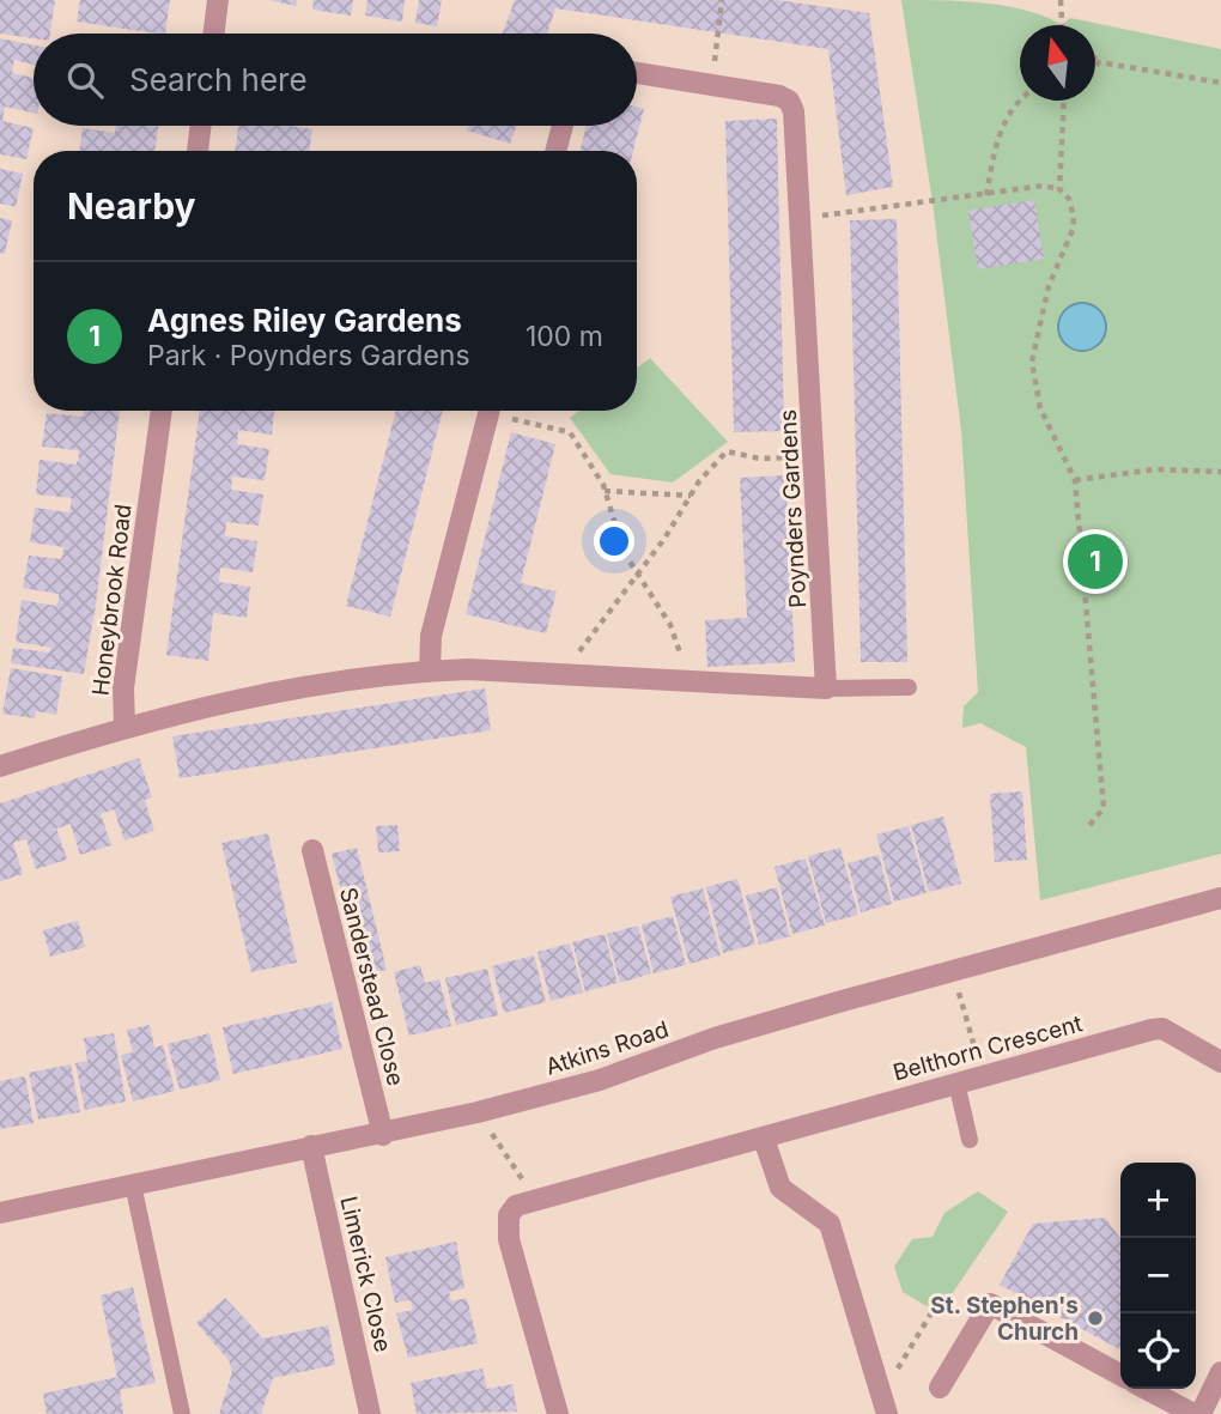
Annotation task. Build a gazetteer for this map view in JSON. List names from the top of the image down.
{
  "streets": {
    "street": [
      "Poynders Gardens",
      "Honeybrook Road",
      "Sanderstead Close",
      "Atkins Road",
      "Belthorn Crescent",
      "Limerick Close"
    ]
  },
  "crossings": [
    ["Sanderstead Close", "Atkins Road"],
    ["Atkins Road", "Limerick Close"]
  ],
  "places": ["St. Stephen's Church"],
  "north": "top",
  "page": {
    "search": "Search here",
    "heading": "Nearby",
    "list": [
      {
        "mark": "1",
        "name": "Agnes Riley Gardens",
        "note": "Park · Poynders Gardens",
        "value": "100 m"
      }
    ],
    "pins": "1",
    "map_buttons": ["+", "−"]
  }
}
